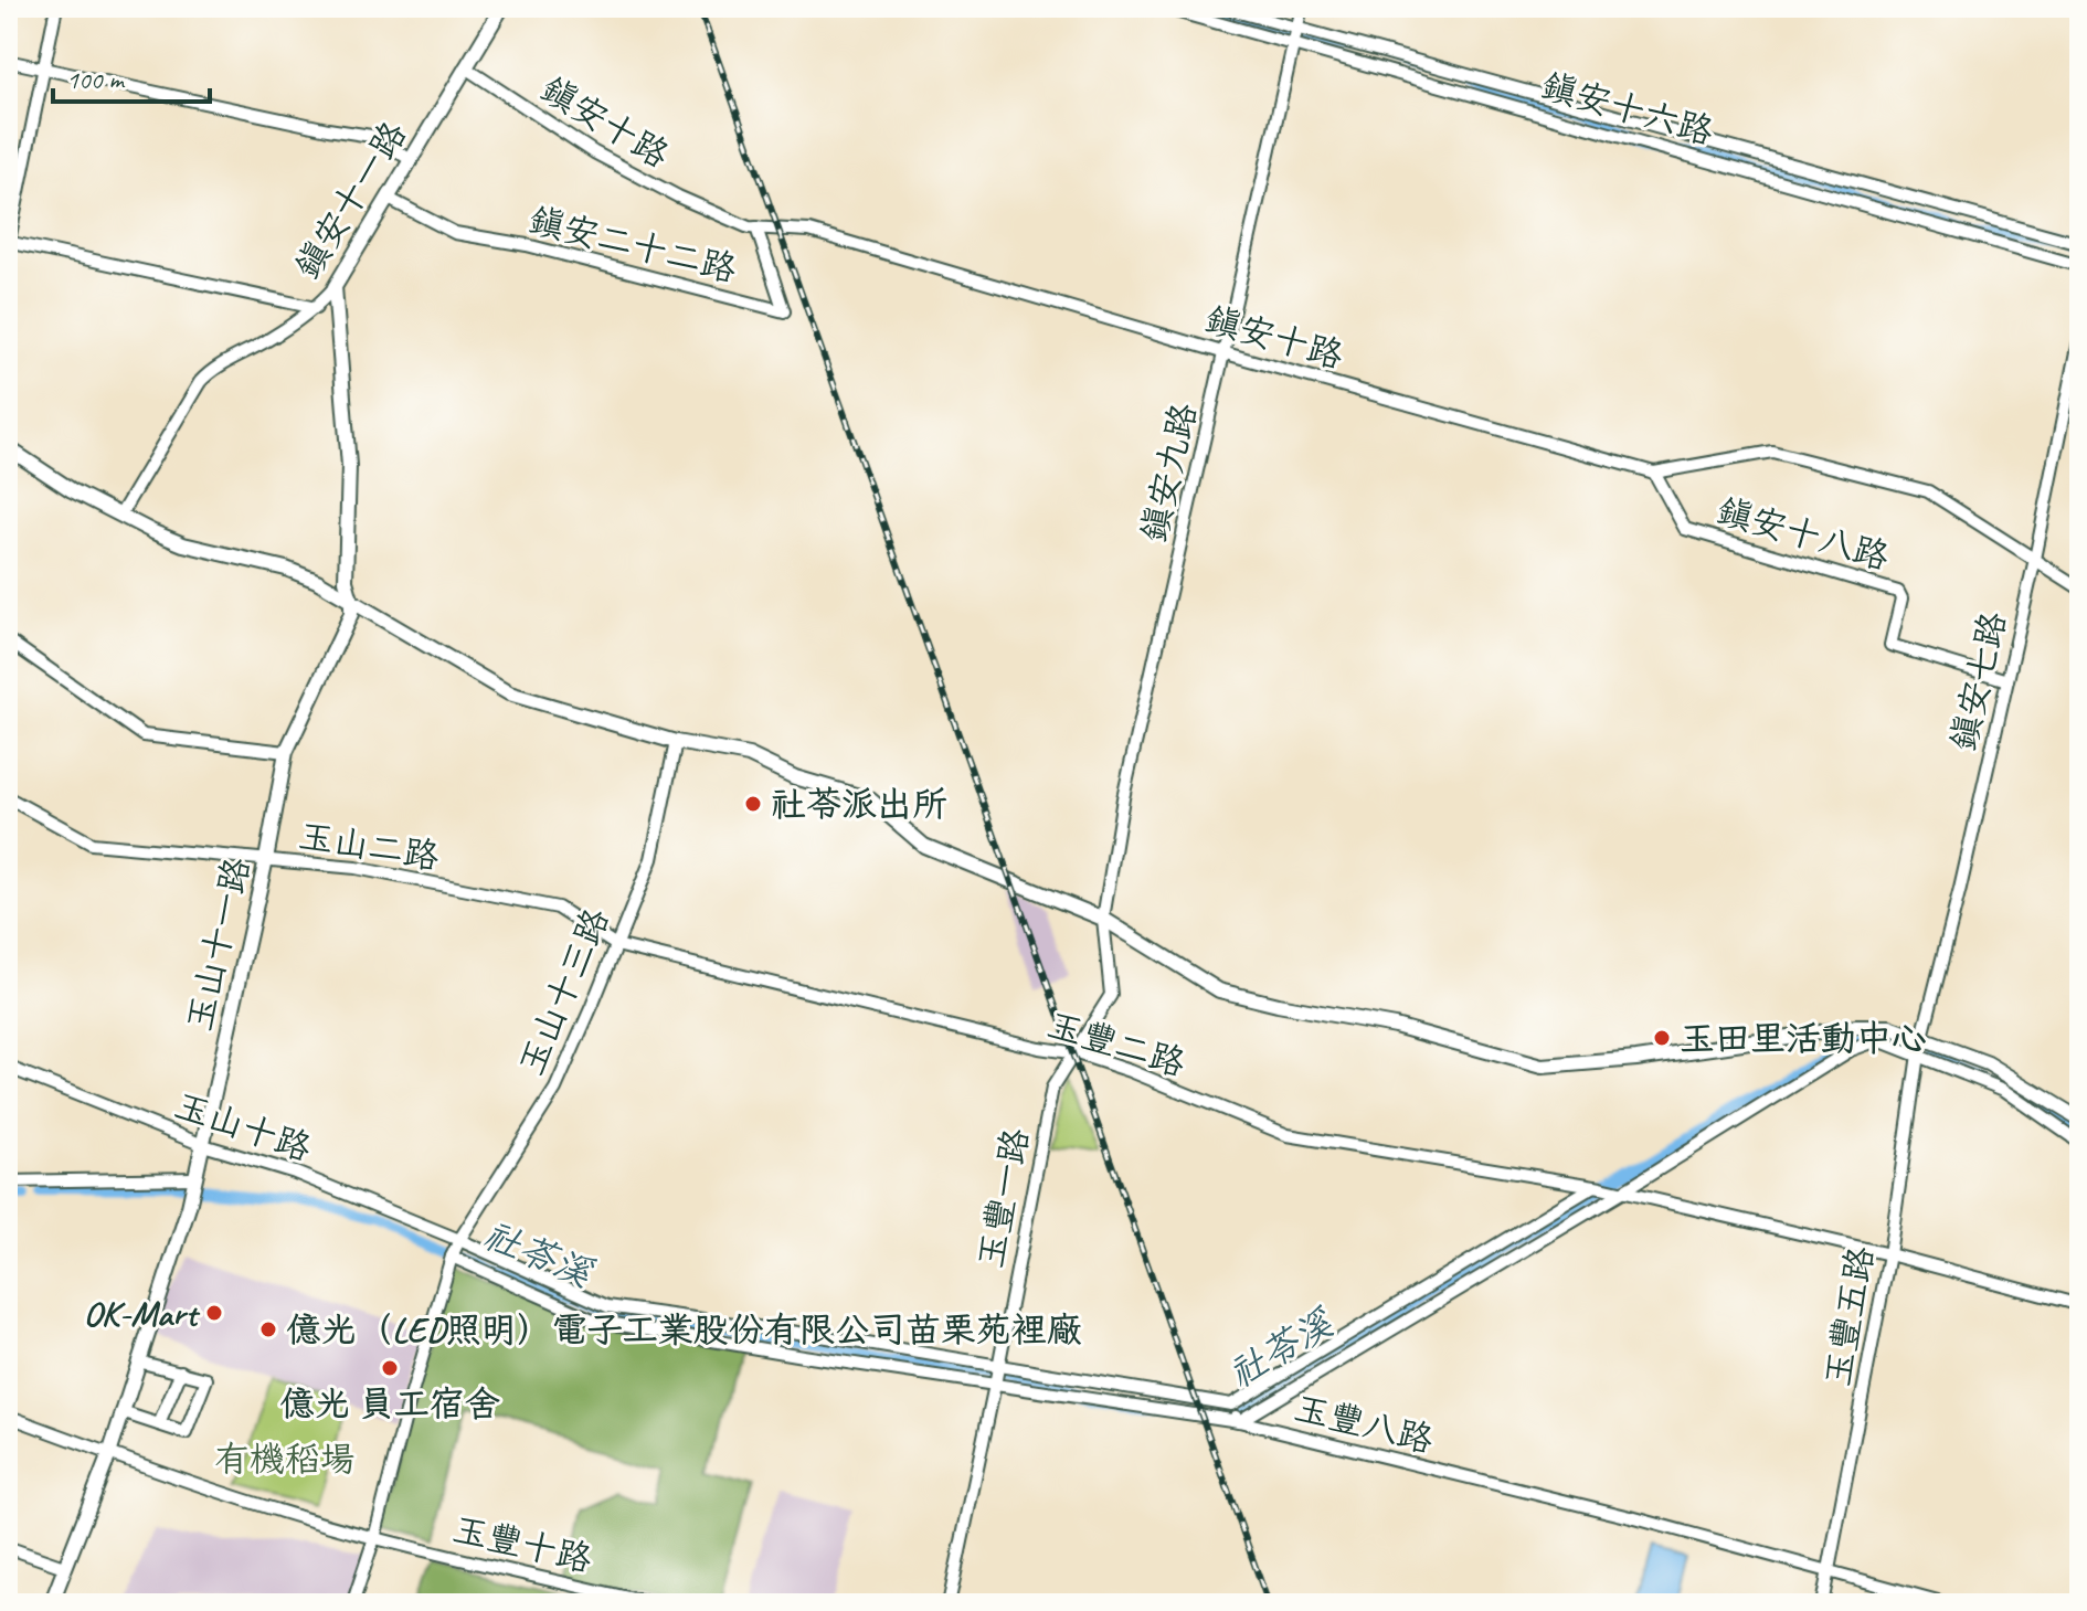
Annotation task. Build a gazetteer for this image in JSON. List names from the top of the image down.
{
  "streets": {
    "street": [
      "鎮安十六路",
      "鎮安十路",
      "鎮安十一路",
      "鎮安二十二路",
      "鎮安九路",
      "鎮安十八路",
      "鎮安七路",
      "玉山二路",
      "玉山十一路",
      "玉山十三路",
      "玉豐二路",
      "玉山十路",
      "玉豐一路",
      "玉豐五路",
      "玉豐八路",
      "玉豐十路"
    ]
  },
  "crossings": [
    ["鎮安十六路", "鎮安九路"],
    ["鎮安十路", "鎮安十一路"],
    ["鎮安十路", "鎮安二十二路"],
    ["鎮安十路", "鎮安九路"],
    ["鎮安十路", "鎮安十八路"],
    ["鎮安十路", "鎮安七路"],
    ["鎮安十一路", "鎮安二十二路"],
    ["鎮安十一路", "玉山十一路"],
    ["鎮安九路", "玉豐一路"],
    ["鎮安十八路", "鎮安七路"],
    ["鎮安七路", "玉豐五路"],
    ["玉山二路", "玉山十一路"],
    ["玉山二路", "玉山十三路"],
    ["玉山二路", "玉豐二路"],
    ["玉山十一路", "玉山十路"],
    ["玉山十一路", "玉豐十路"],
    ["玉山十三路", "玉豐二路"],
    ["玉山十三路", "玉山十路"],
    ["玉山十三路", "玉豐八路"],
    ["玉山十三路", "玉豐十路"],
    ["玉豐二路", "玉豐一路"],
    ["玉豐二路", "玉豐五路"],
    ["玉山十路", "玉豐八路"],
    ["玉豐一路", "玉豐八路"],
    ["玉豐五路", "玉豐八路"]
  ],
  "water": ["社苓溪"],
  "parks": ["有機稻場"],
  "places": [
    "社苓派出所",
    "玉田里活動中心",
    "OK-Mart",
    "億光（LED照明）電子工業股份有限公司苗栗苑裡廠",
    "億光 員工宿舍"
  ],
  "scale_bar": "100 m"
}
